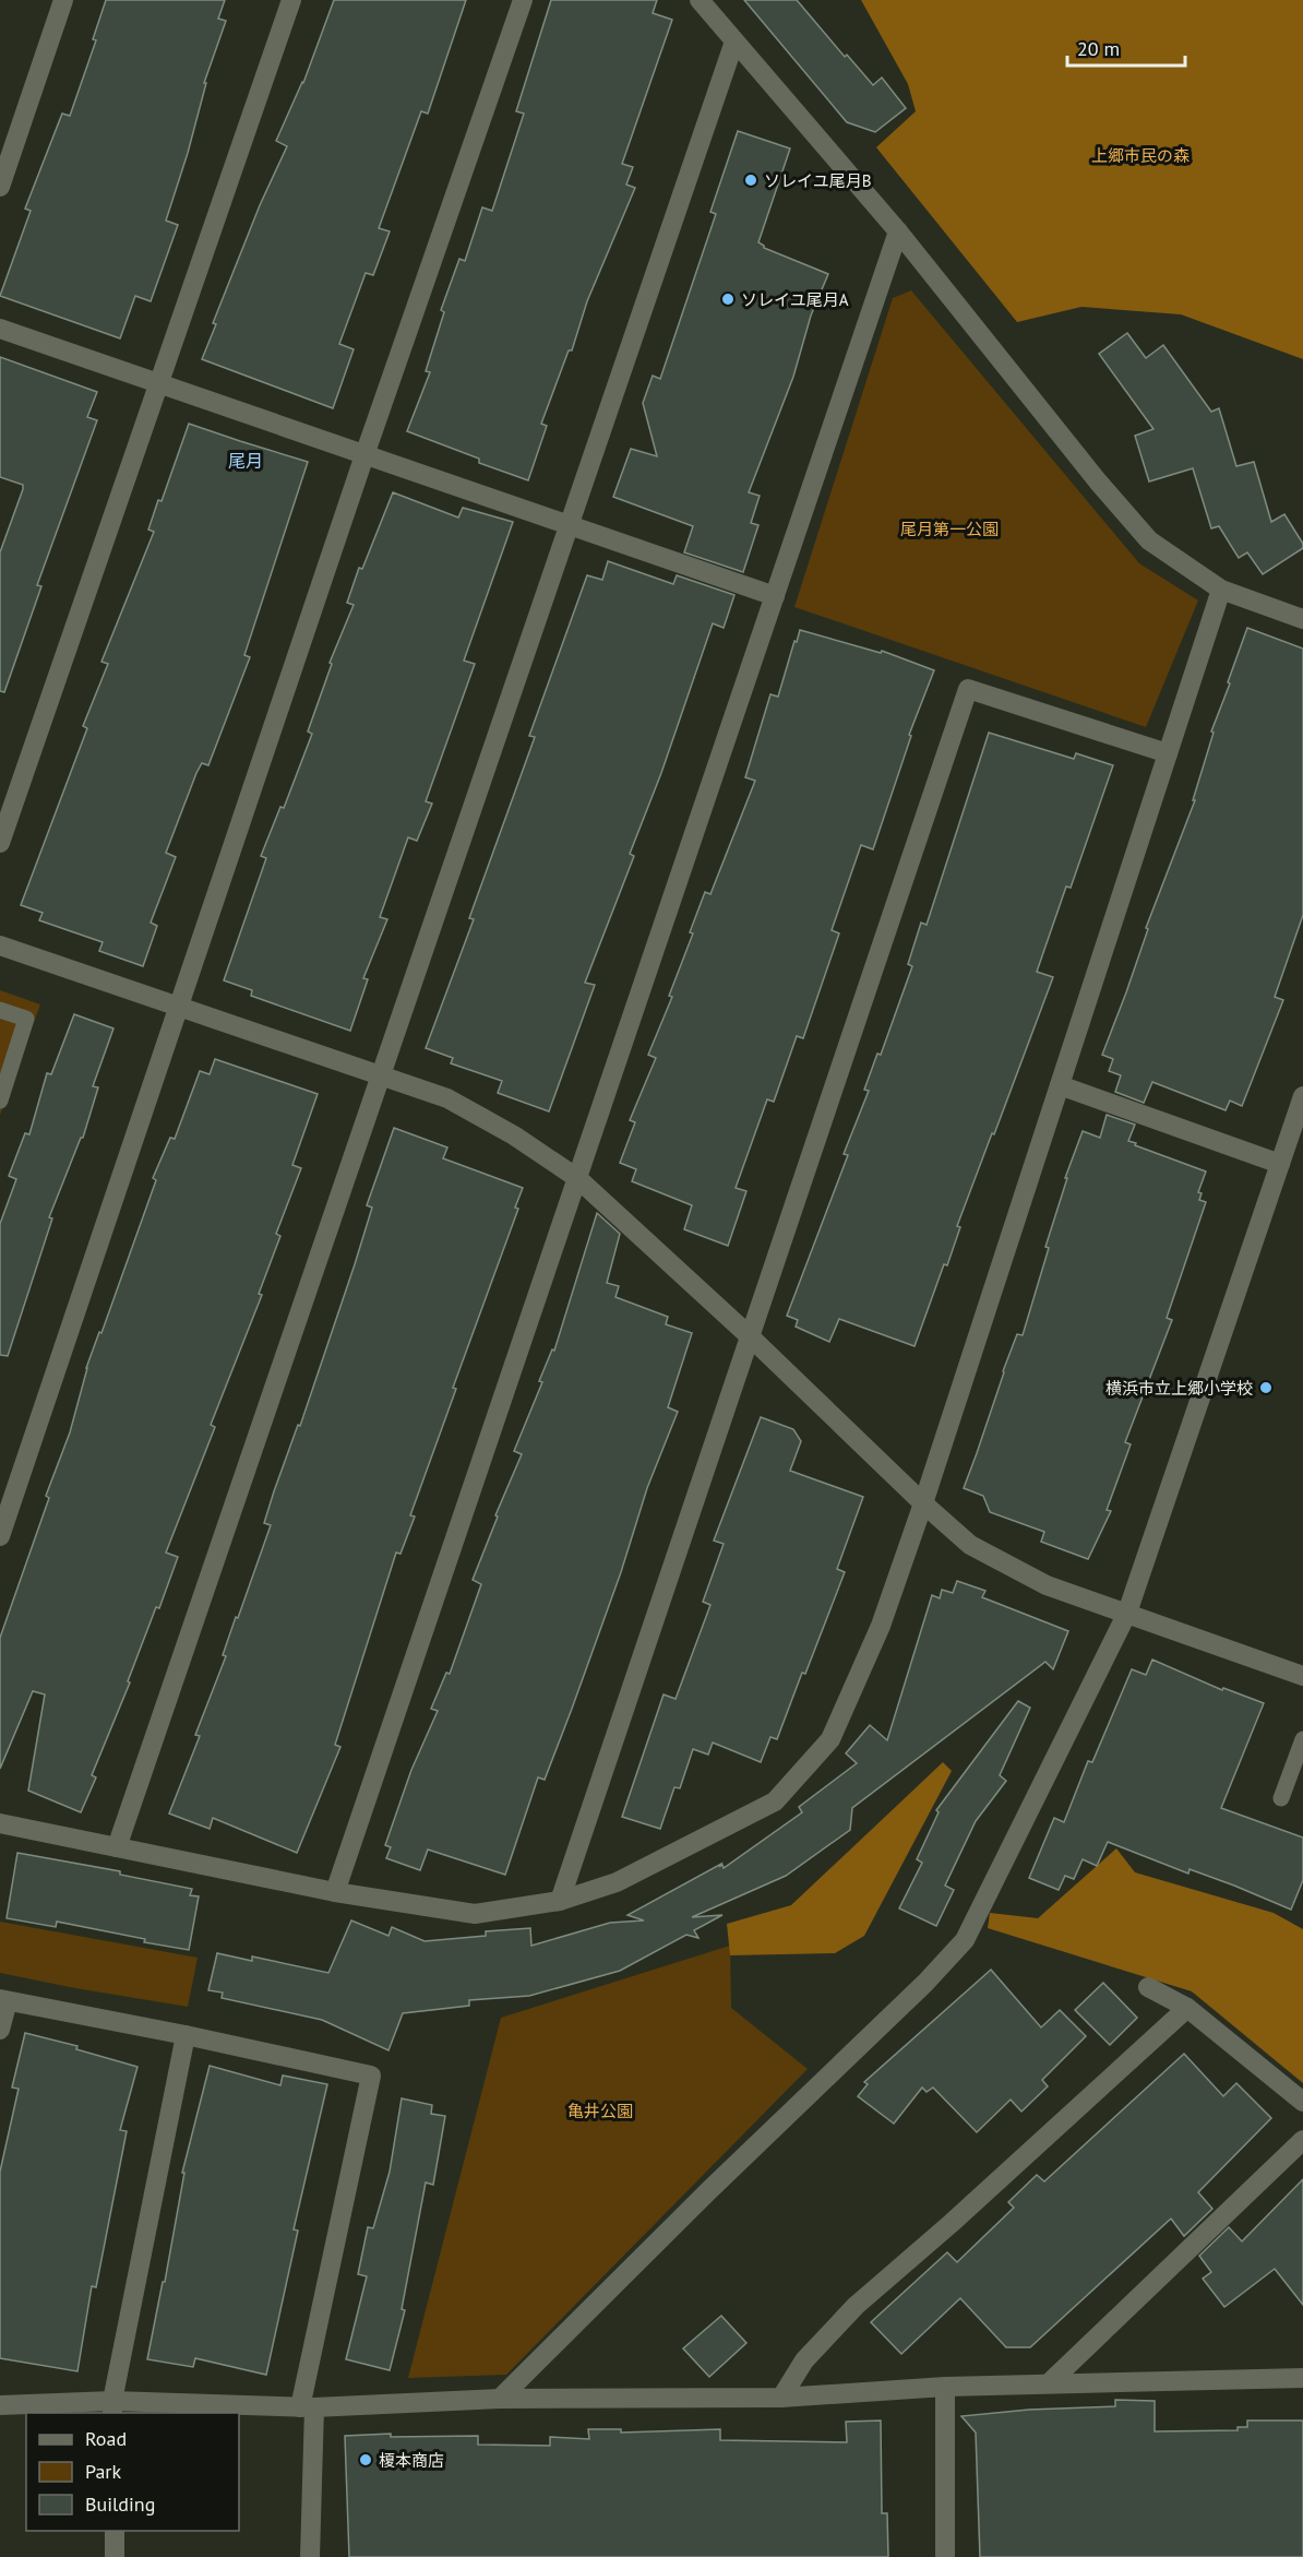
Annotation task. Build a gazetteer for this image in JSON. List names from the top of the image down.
{
  "districts": ["尾月"],
  "parks": ["上郷市民の森", "尾月第一公園", "亀井公園"],
  "places": [
    "ソレイユ尾月B",
    "ソレイユ尾月A",
    "横浜市立上郷小学校",
    "榎本商店"
  ],
  "legend": ["Road", "Park", "Building"],
  "scale_bar": "20 m"
}
